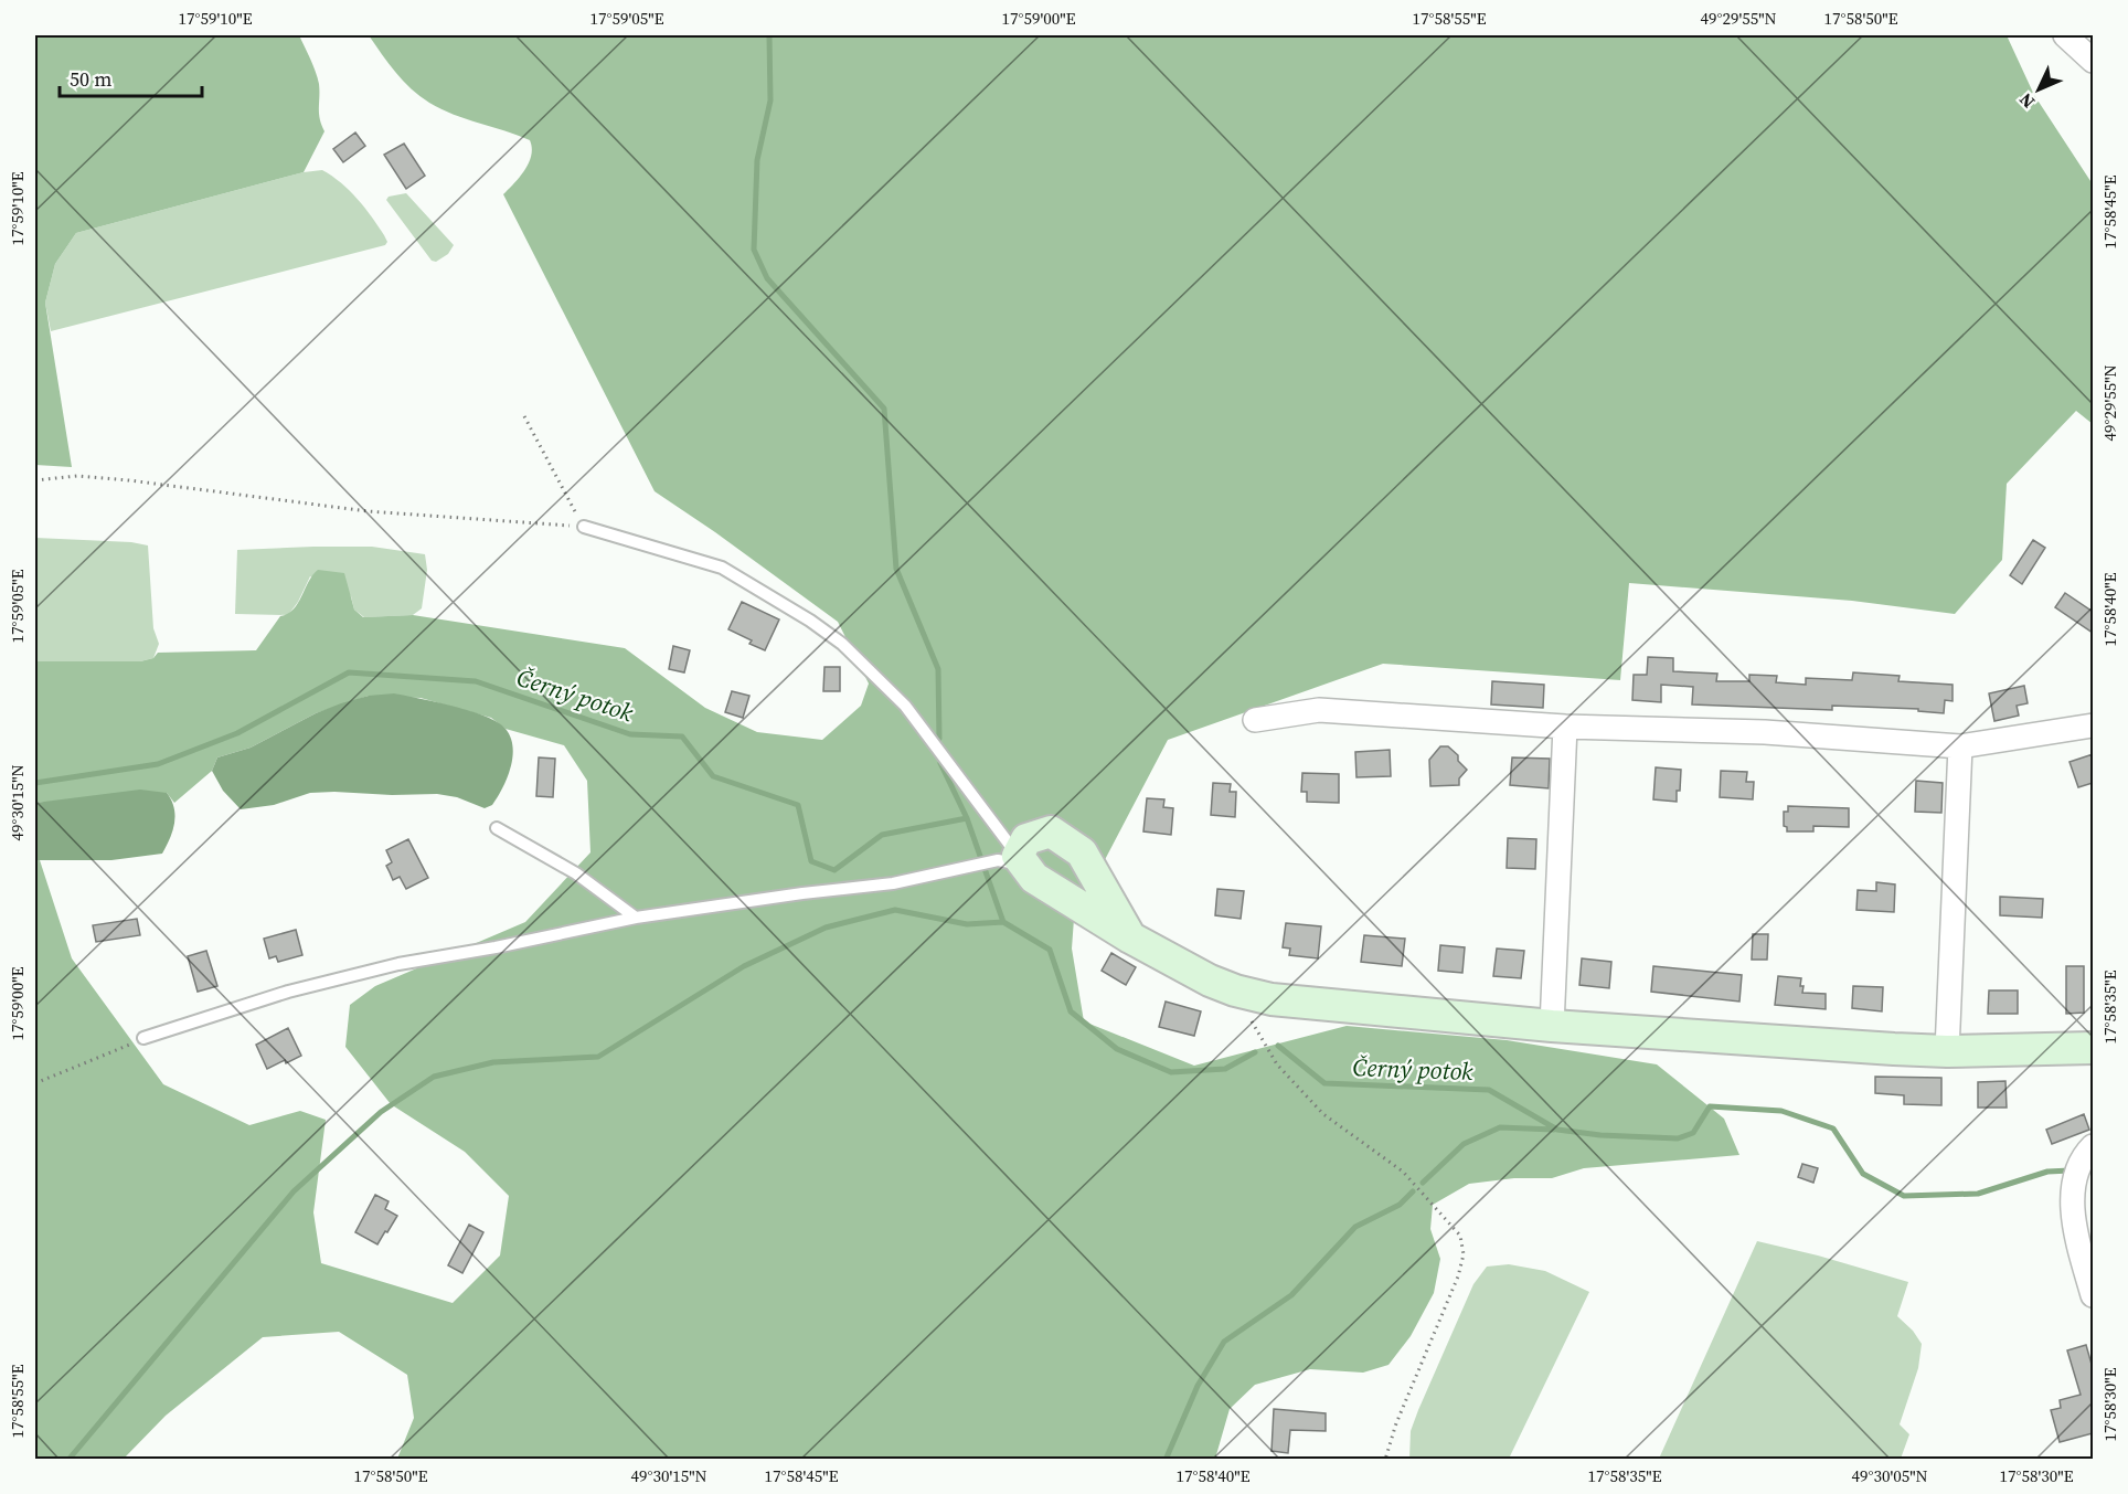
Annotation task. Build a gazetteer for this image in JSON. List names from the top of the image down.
{
  "water": ["Černý potok"],
  "scale_bar": "50 m",
  "north": "bottom left",
  "coordinates": [
    "17°59'10\"E",
    "17°59'05\"E",
    "17°59'00\"E",
    "17°58'55\"E",
    "49°29'55\"N",
    "17°58'50\"E",
    "17°58'45\"E",
    "17°58'40\"E",
    "49°30'15\"N",
    "17°58'35\"E",
    "17°58'30\"E",
    "49°30'05\"N"
  ]
}
